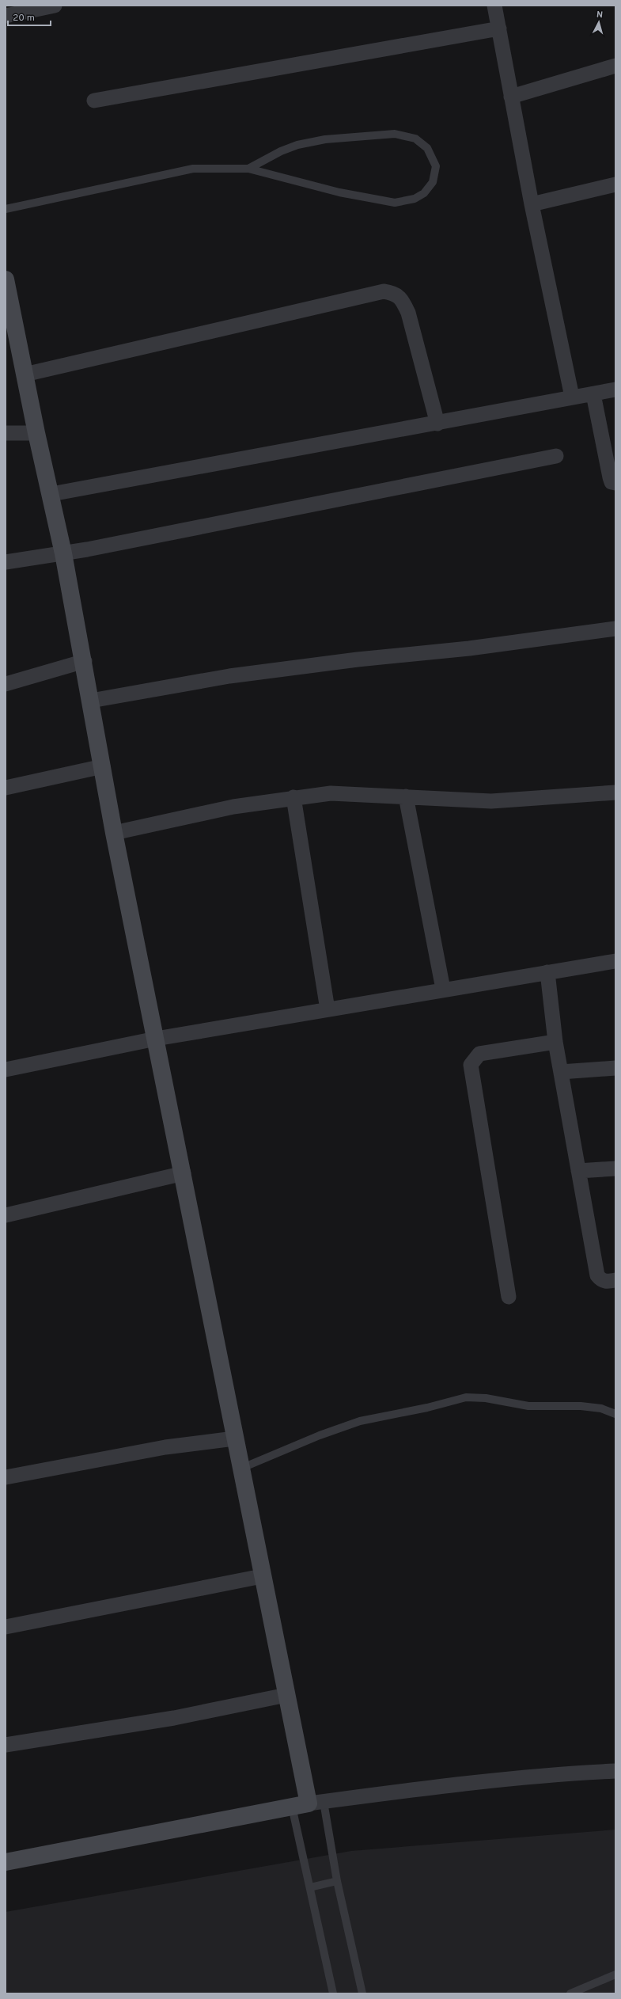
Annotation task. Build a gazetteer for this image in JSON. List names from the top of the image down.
{
  "scale_bar": "20 m",
  "north": "top"
}
